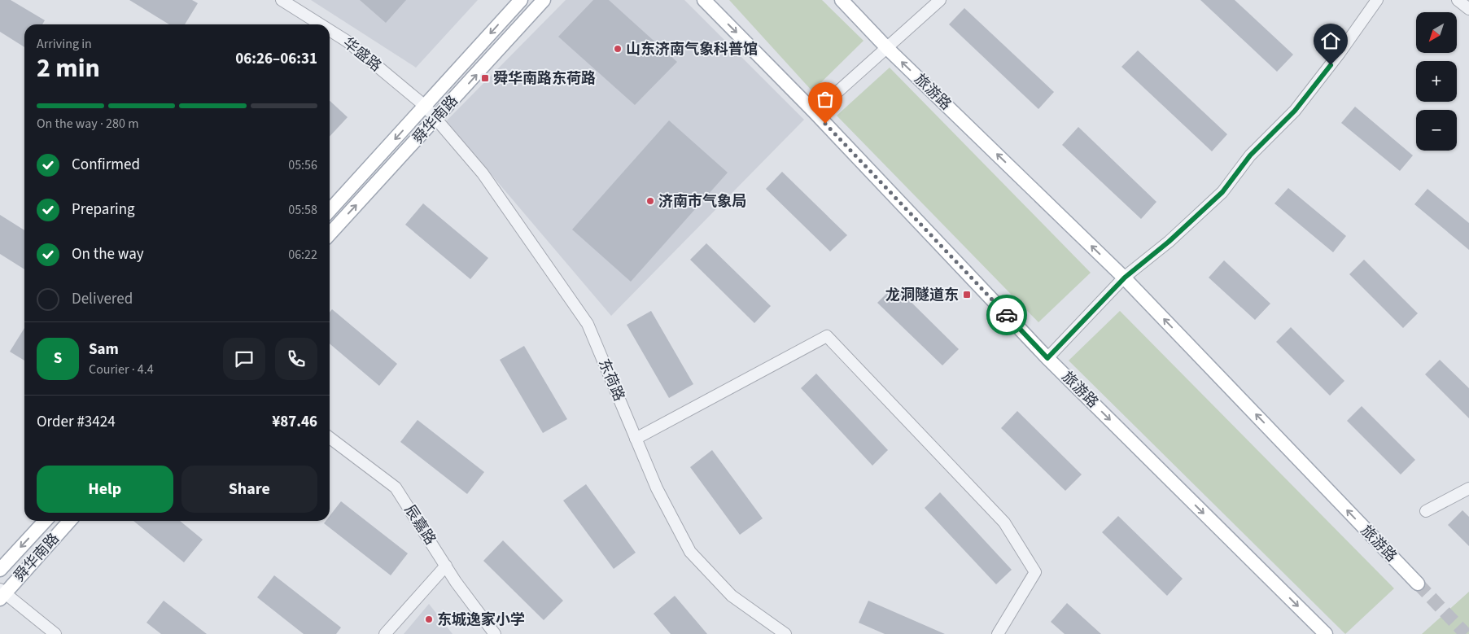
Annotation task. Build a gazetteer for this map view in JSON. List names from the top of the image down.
{
  "streets": {
    "main road": ["旅游路", "舜华南路"],
    "street": ["华盛路", "东荷路", "辰嘉路"]
  },
  "crossings": [
    ["华盛路", "舜华南路"],
    ["华盛路", "东荷路"],
    ["舜华南路", "东荷路"]
  ],
  "places": {
    "other": ["山东济南气象科普馆", "济南市气象局", "东城逸家小学"],
    "transit": ["舜华南路东荷路", "龙洞隧道东"]
  },
  "north": "bottom left",
  "page": {
    "map_buttons": ["+", "−"],
    "heading": ["2 min", "Arriving in", "06:26–06:31"],
    "panel": [
      "Sam",
      "Courier · 4.4",
      "Order #3424",
      "¥87.46"
    ],
    "bar": "On the way · 280 m",
    "list": [
      ["Confirmed", "05:56"],
      ["Preparing", "05:58"],
      ["On the way", "06:22"],
      "Delivered"
    ],
    "round": "S",
    "buttons": ["Help", "Share"]
  }
}
